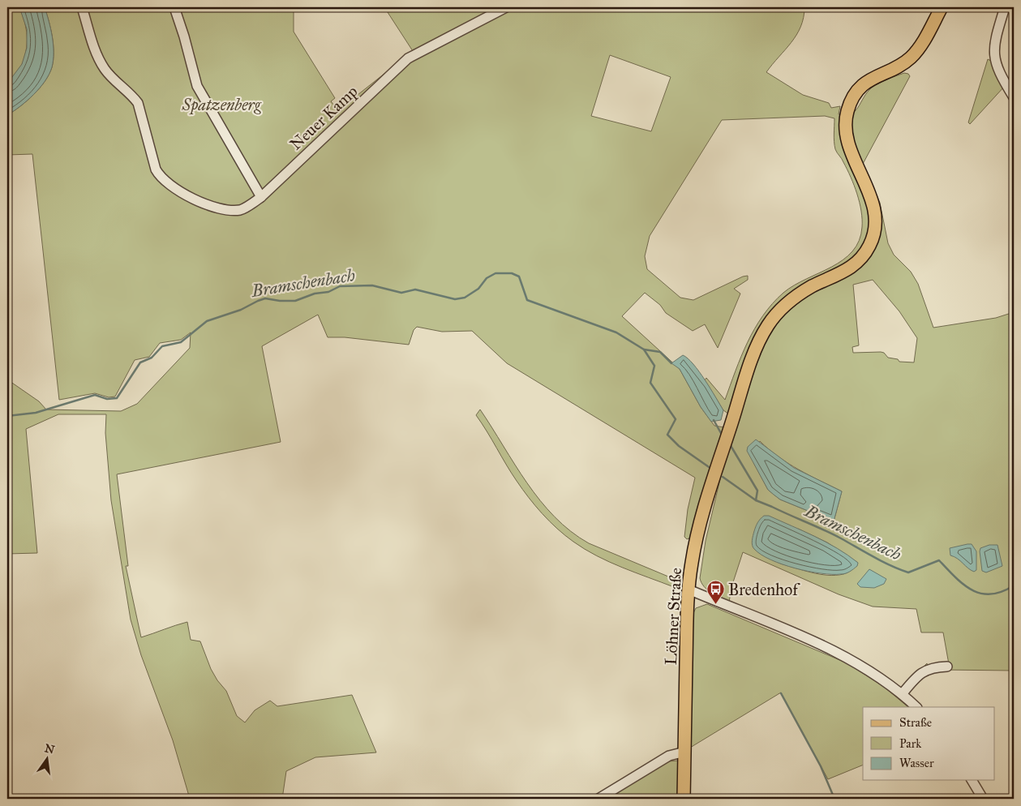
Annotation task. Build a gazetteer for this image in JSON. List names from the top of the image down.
{
  "streets": {
    "main road": ["Löhner Straße"],
    "street": ["Neuer Kamp"]
  },
  "water": ["Bramschenbach"],
  "parks": ["Spatzenberg"],
  "places": {
    "bus stop": ["Bredenhof"]
  },
  "legend": ["Straße", "Park", "Wasser"],
  "north": "top"
}
